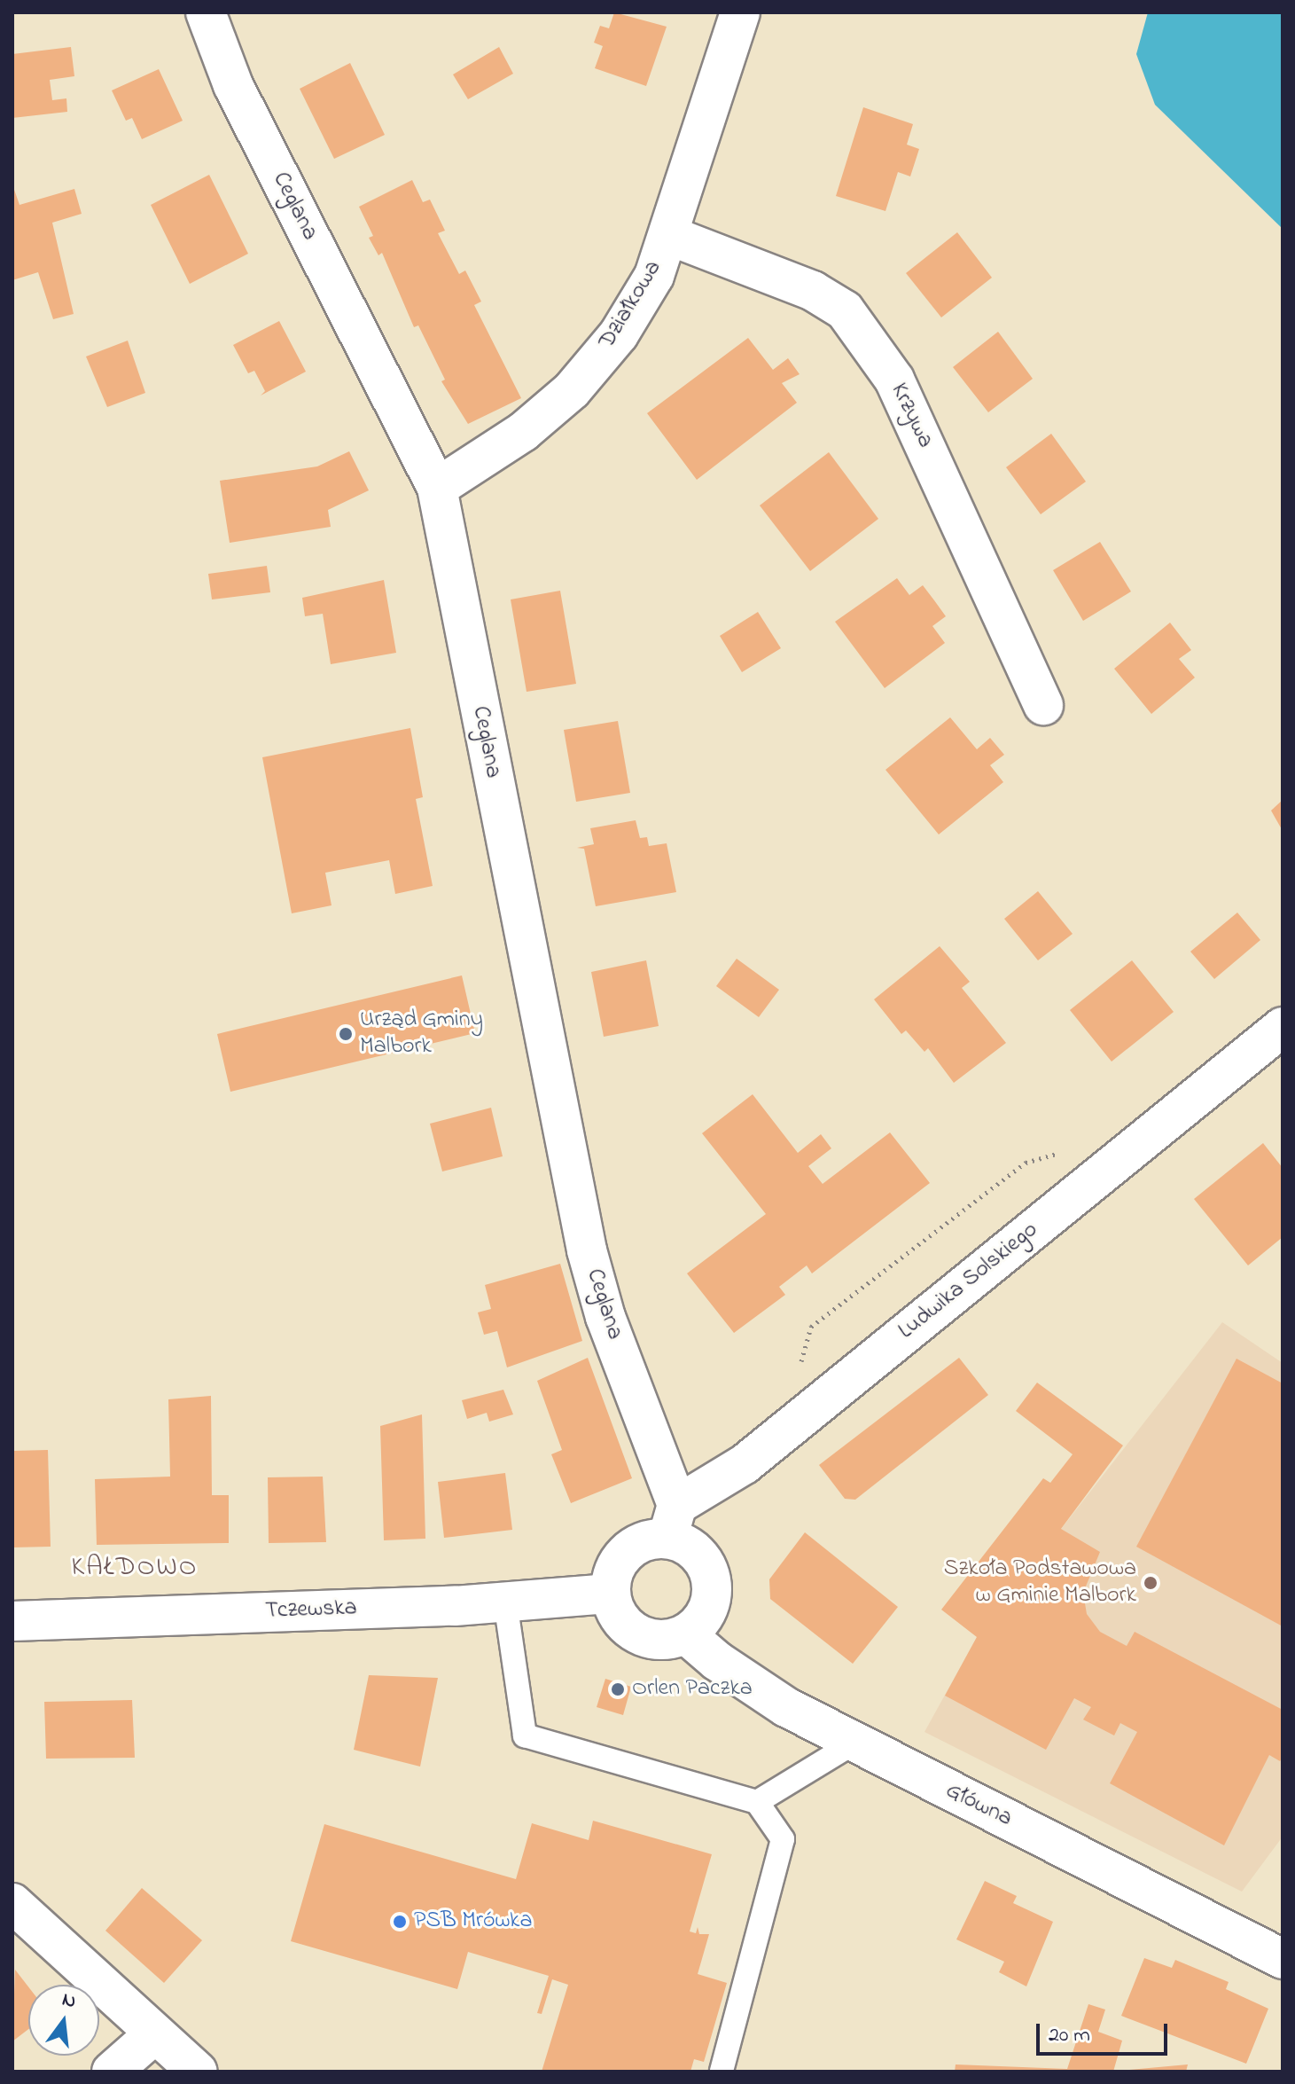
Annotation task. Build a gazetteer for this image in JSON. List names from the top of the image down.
{
  "streets": {
    "street": [
      "Ceglana",
      "Działkowa",
      "Krzywa",
      "Ludwika Solskiego",
      "Tczewska",
      "Główna"
    ]
  },
  "crossings": [
    ["Ceglana", "Działkowa"],
    ["Ceglana", "Ludwika Solskiego"],
    ["Ceglana", "Tczewska"],
    ["Ceglana", "Główna"],
    ["Działkowa", "Krzywa"],
    ["Ludwika Solskiego", "Tczewska"],
    ["Ludwika Solskiego", "Główna"],
    ["Tczewska", "Główna"]
  ],
  "districts": ["KAŁDOWO"],
  "places": [
    "Urząd Gminy Malbork",
    "Szkoła Podstawowa w Gminie Malbork",
    "Orlen Paczka",
    "PSB Mrówka"
  ],
  "scale_bar": "20 m",
  "north": "top"
}
